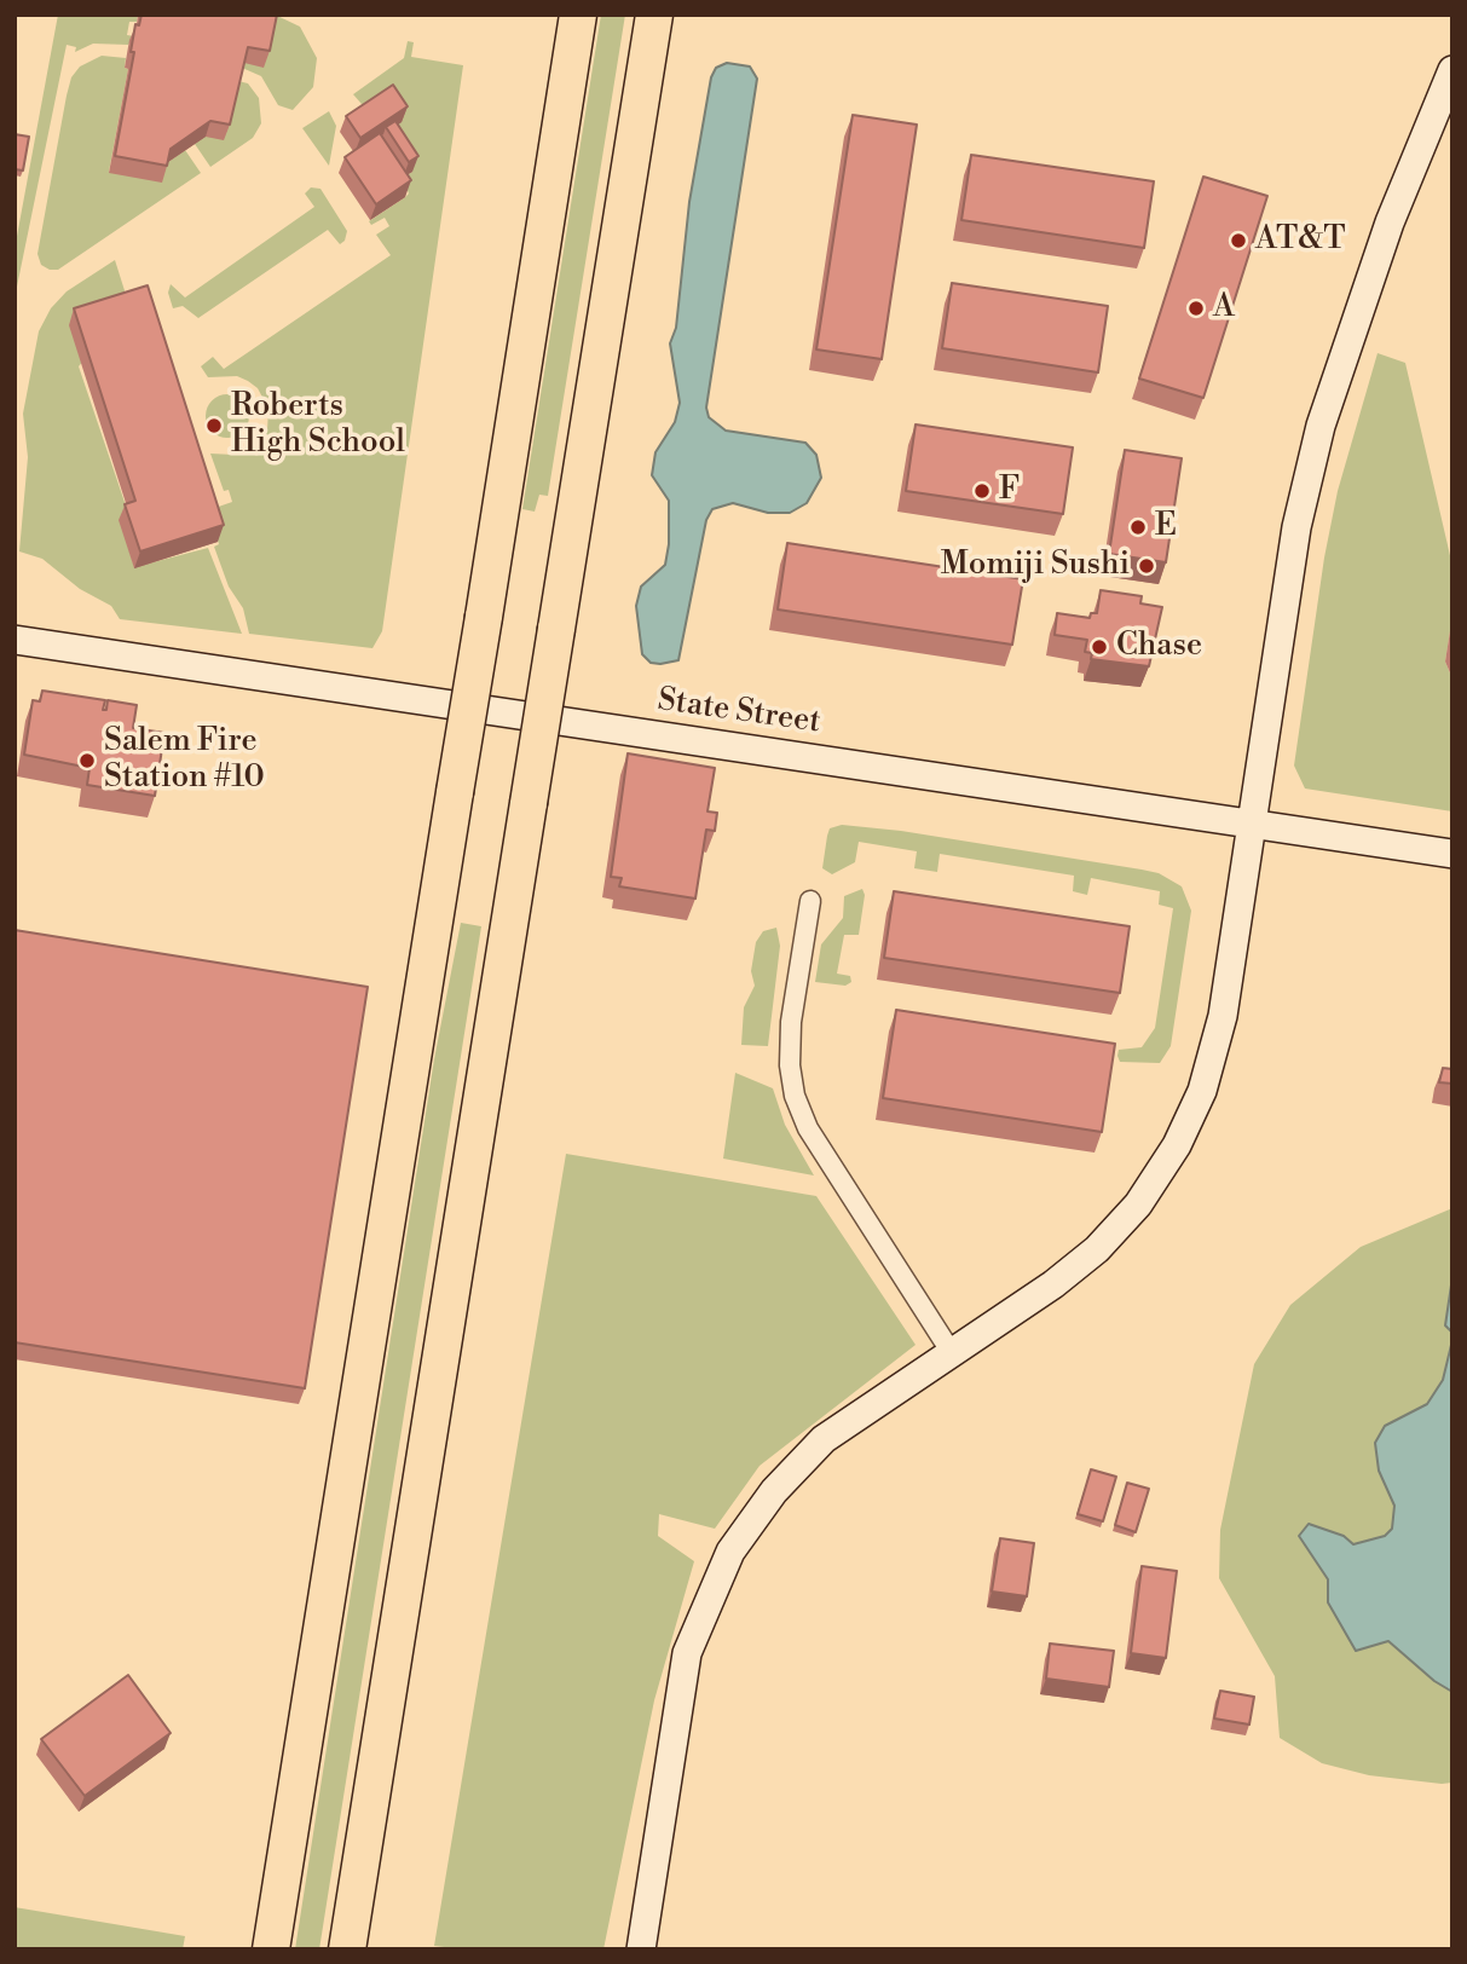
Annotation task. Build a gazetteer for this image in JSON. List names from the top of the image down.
{
  "streets": {
    "main road": ["State Street"]
  },
  "places": [
    "AT&T",
    "A",
    "Roberts High School",
    "F",
    "E",
    "Momiji Sushi",
    "Chase",
    "Salem Fire Station #10"
  ]
}
